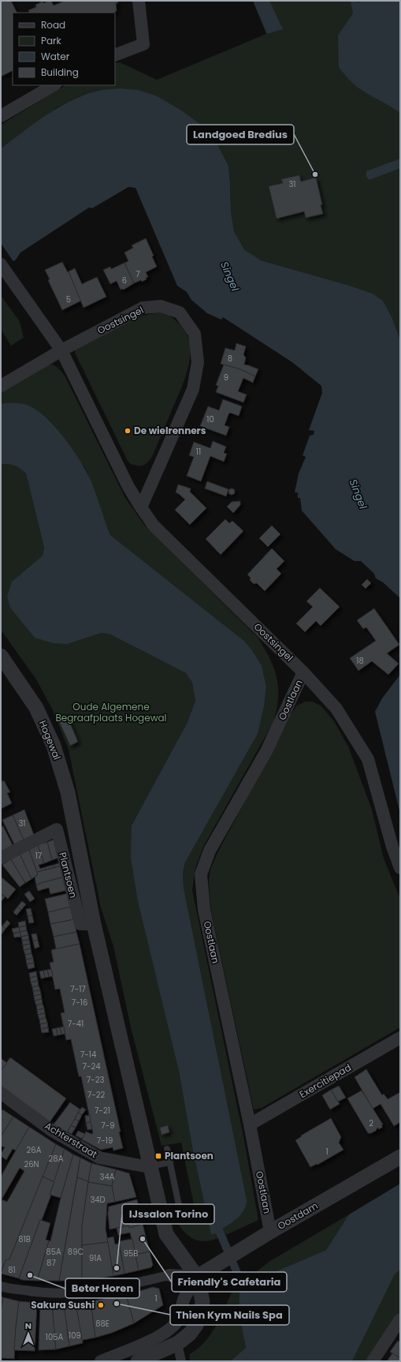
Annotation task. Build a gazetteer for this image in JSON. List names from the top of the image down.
{
  "streets": {
    "street": [
      "Oostsingel",
      "Oostlaan",
      "Hogewal",
      "Plantsoen",
      "Exercitiepad",
      "Achterstraat",
      "Oostdam"
    ]
  },
  "crossings": [
    ["Oostsingel", "Oostlaan"],
    ["Oostlaan", "Exercitiepad"],
    ["Oostlaan", "Oostdam"],
    ["Hogewal", "Plantsoen"],
    ["Plantsoen", "Achterstraat"],
    ["Plantsoen", "Oostdam"]
  ],
  "water": ["Singel"],
  "parks": ["Oude Algemene Begraafplaats Hogewal"],
  "places": {
    "other": [
      "Landgoed Bredius",
      "De wielrenners",
      "Friendly's Cafetaria",
      "IJssalon Torino",
      "Beter Horen",
      "Thien Kym Nails Spa",
      "Sakura Sushi"
    ],
    "transit": ["Plantsoen"]
  },
  "house_numbers": [
    "31",
    "7",
    "6",
    "5",
    "8",
    "9",
    "10",
    "11",
    "18",
    "31",
    "17",
    "7-17",
    "7-16",
    "7-41",
    "7-14",
    "7-24",
    "7-23",
    "7-22",
    "7-21",
    "2",
    "7-9",
    "7-19",
    "26A",
    "1",
    "28A",
    "26N",
    "34A",
    "34D",
    "81B",
    "85A",
    "89C",
    "95B",
    "91A",
    "87",
    "81",
    "1",
    "88E",
    "109",
    "105A"
  ],
  "legend": [
    "Road",
    "Park",
    "Water",
    "Building"
  ],
  "north": "top"
}
